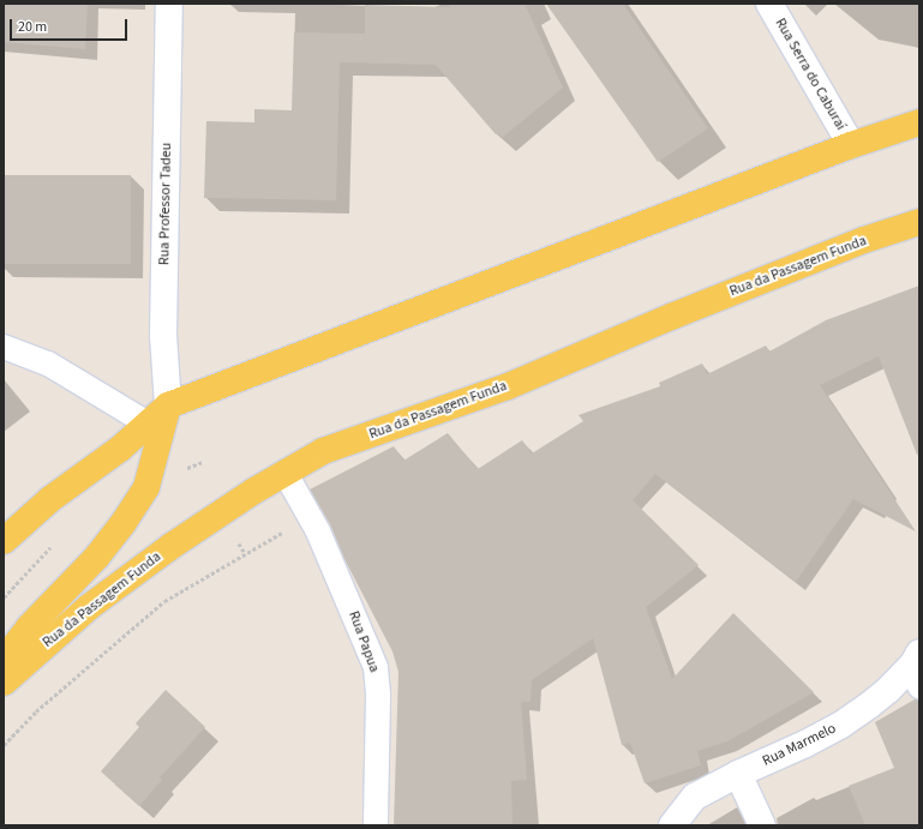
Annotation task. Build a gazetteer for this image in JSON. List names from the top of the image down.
{
  "streets": {
    "main road": ["Rua da Passagem Funda"],
    "street": ["Rua Serra do Caburaí", "Rua Professor Tadeu", "Rua Marmelo"],
    "lane": ["Rua Papua"]
  },
  "crossings": [
    ["Rua da Passagem Funda", "Rua Papua"]
  ],
  "scale_bar": "20 m"
}
